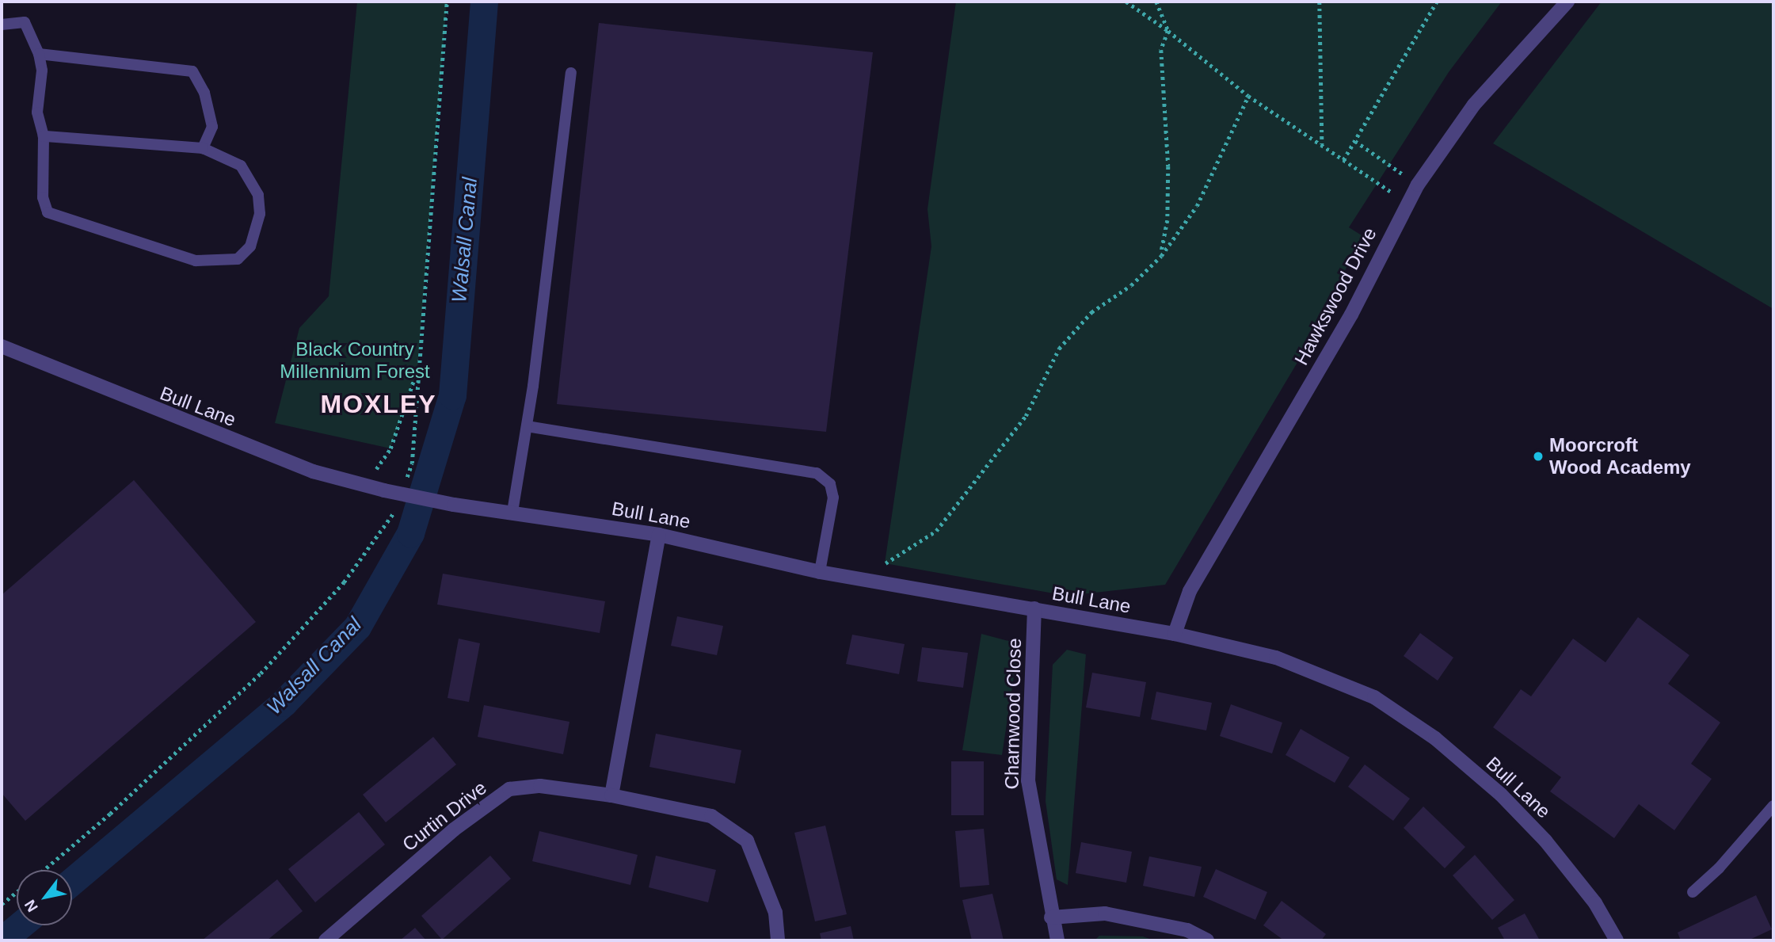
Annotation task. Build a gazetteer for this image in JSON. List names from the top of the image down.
{
  "streets": {
    "street": [
      "Hawkswood Drive",
      "Bull Lane",
      "Charnwood Close",
      "Curtin Drive"
    ]
  },
  "crossings": [
    ["Hawkswood Drive", "Bull Lane"],
    ["Bull Lane", "Charnwood Close"]
  ],
  "districts": ["MOXLEY"],
  "water": ["Walsall Canal"],
  "parks": ["Black Country Millennium Forest"],
  "places": ["Moorcroft Wood Academy"],
  "north": "bottom left"
}
